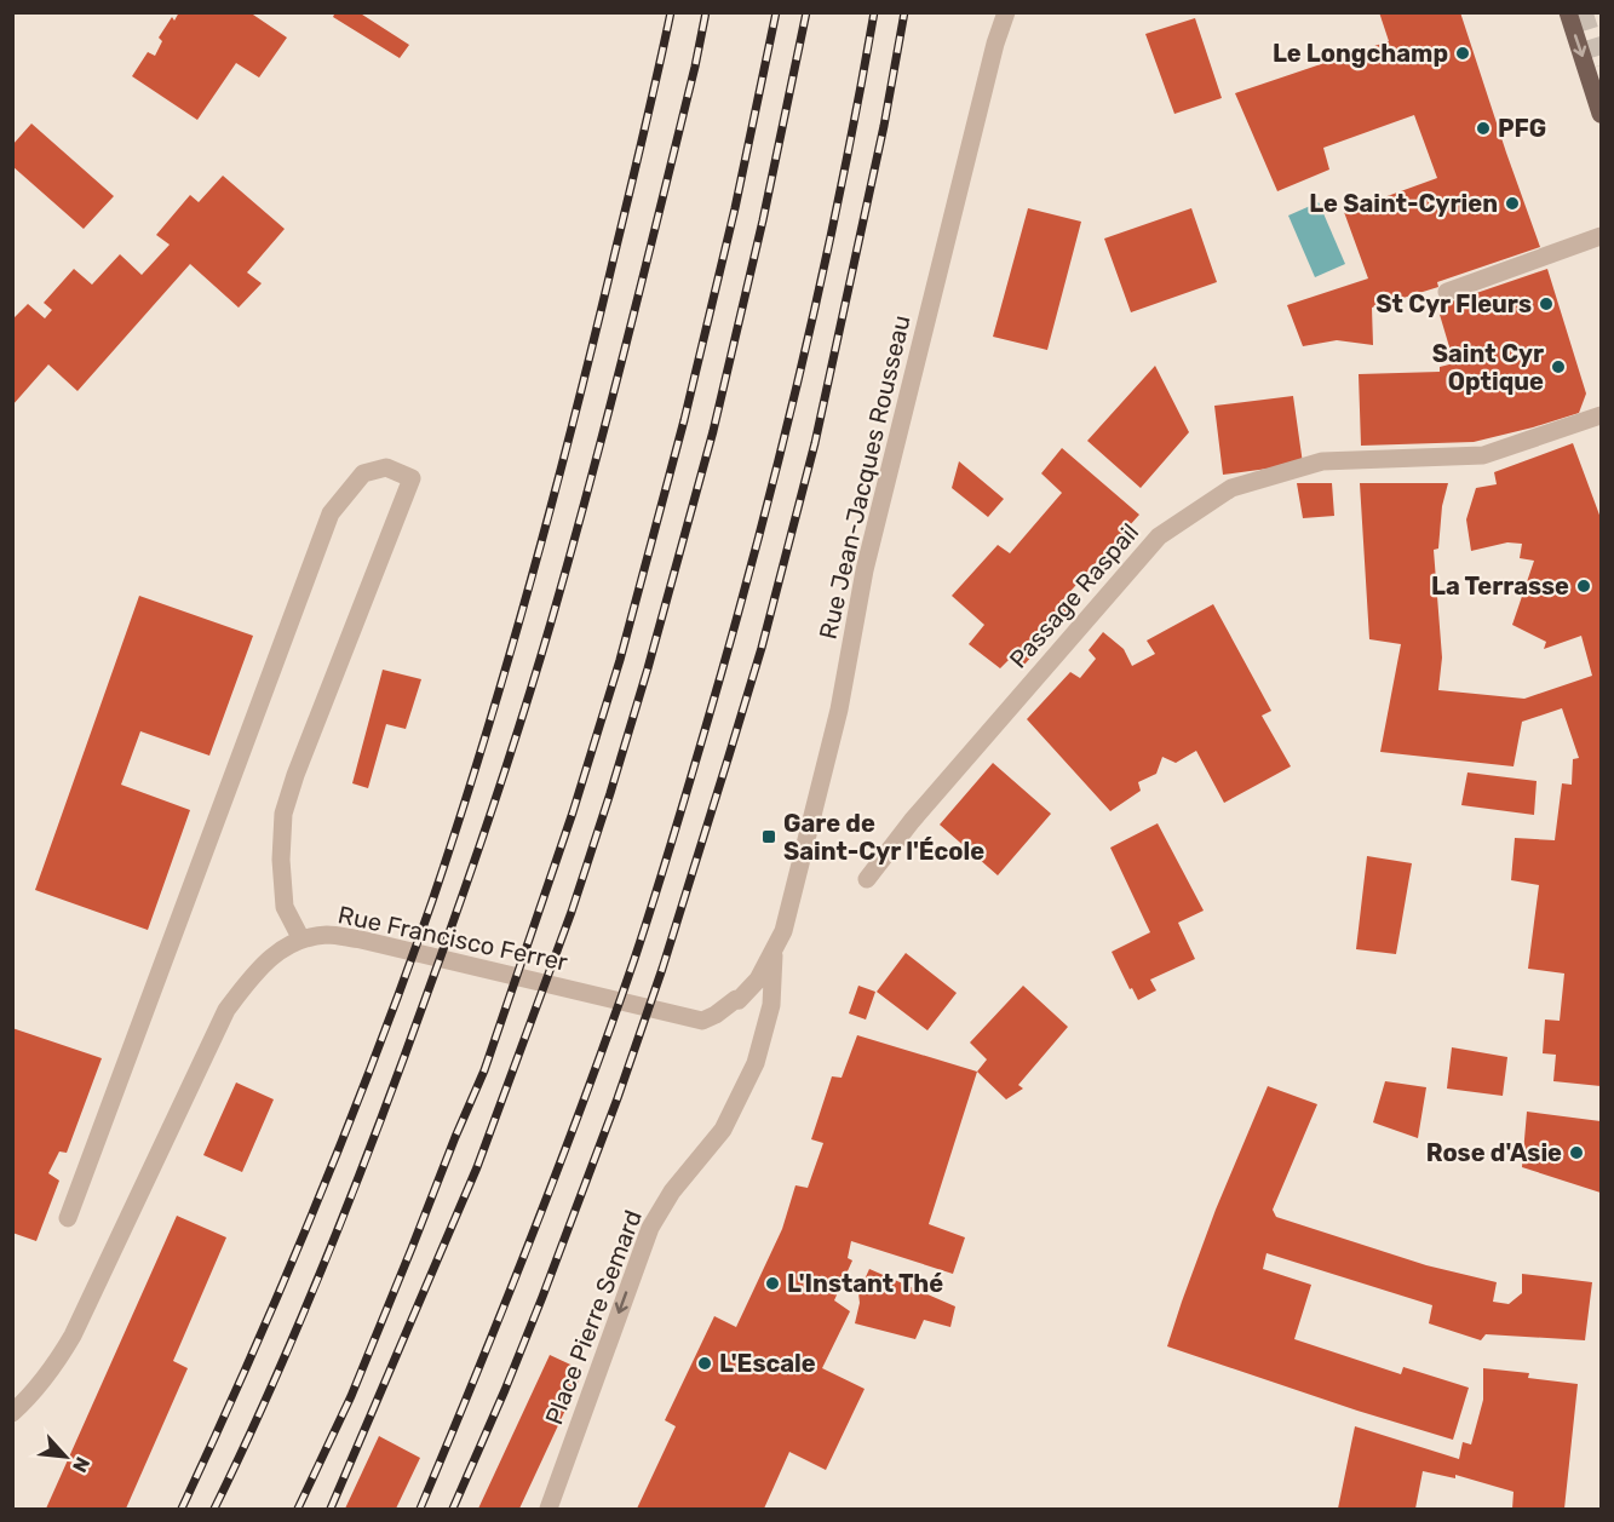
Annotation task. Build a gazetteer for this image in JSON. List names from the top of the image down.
{
  "streets": {
    "street": [
      "Rue Jean-Jacques Rousseau",
      "Passage Raspail",
      "Rue Francisco Ferrer",
      "Place Pierre Semard"
    ]
  },
  "crossings": [
    ["Rue Jean-Jacques Rousseau", "Rue Francisco Ferrer"],
    ["Rue Jean-Jacques Rousseau", "Place Pierre Semard"],
    ["Rue Francisco Ferrer", "Place Pierre Semard"]
  ],
  "one_way": ["Place Pierre Semard"],
  "places": {
    "other": [
      "Le Longchamp",
      "PFG",
      "Le Saint-Cyrien",
      "St Cyr Fleurs",
      "Saint Cyr Optique",
      "La Terrasse",
      "Rose d'Asie",
      "L'Instant Thé",
      "L'Escale"
    ],
    "transit": ["Gare de Saint-Cyr l'École"]
  },
  "north": "bottom right"
}
